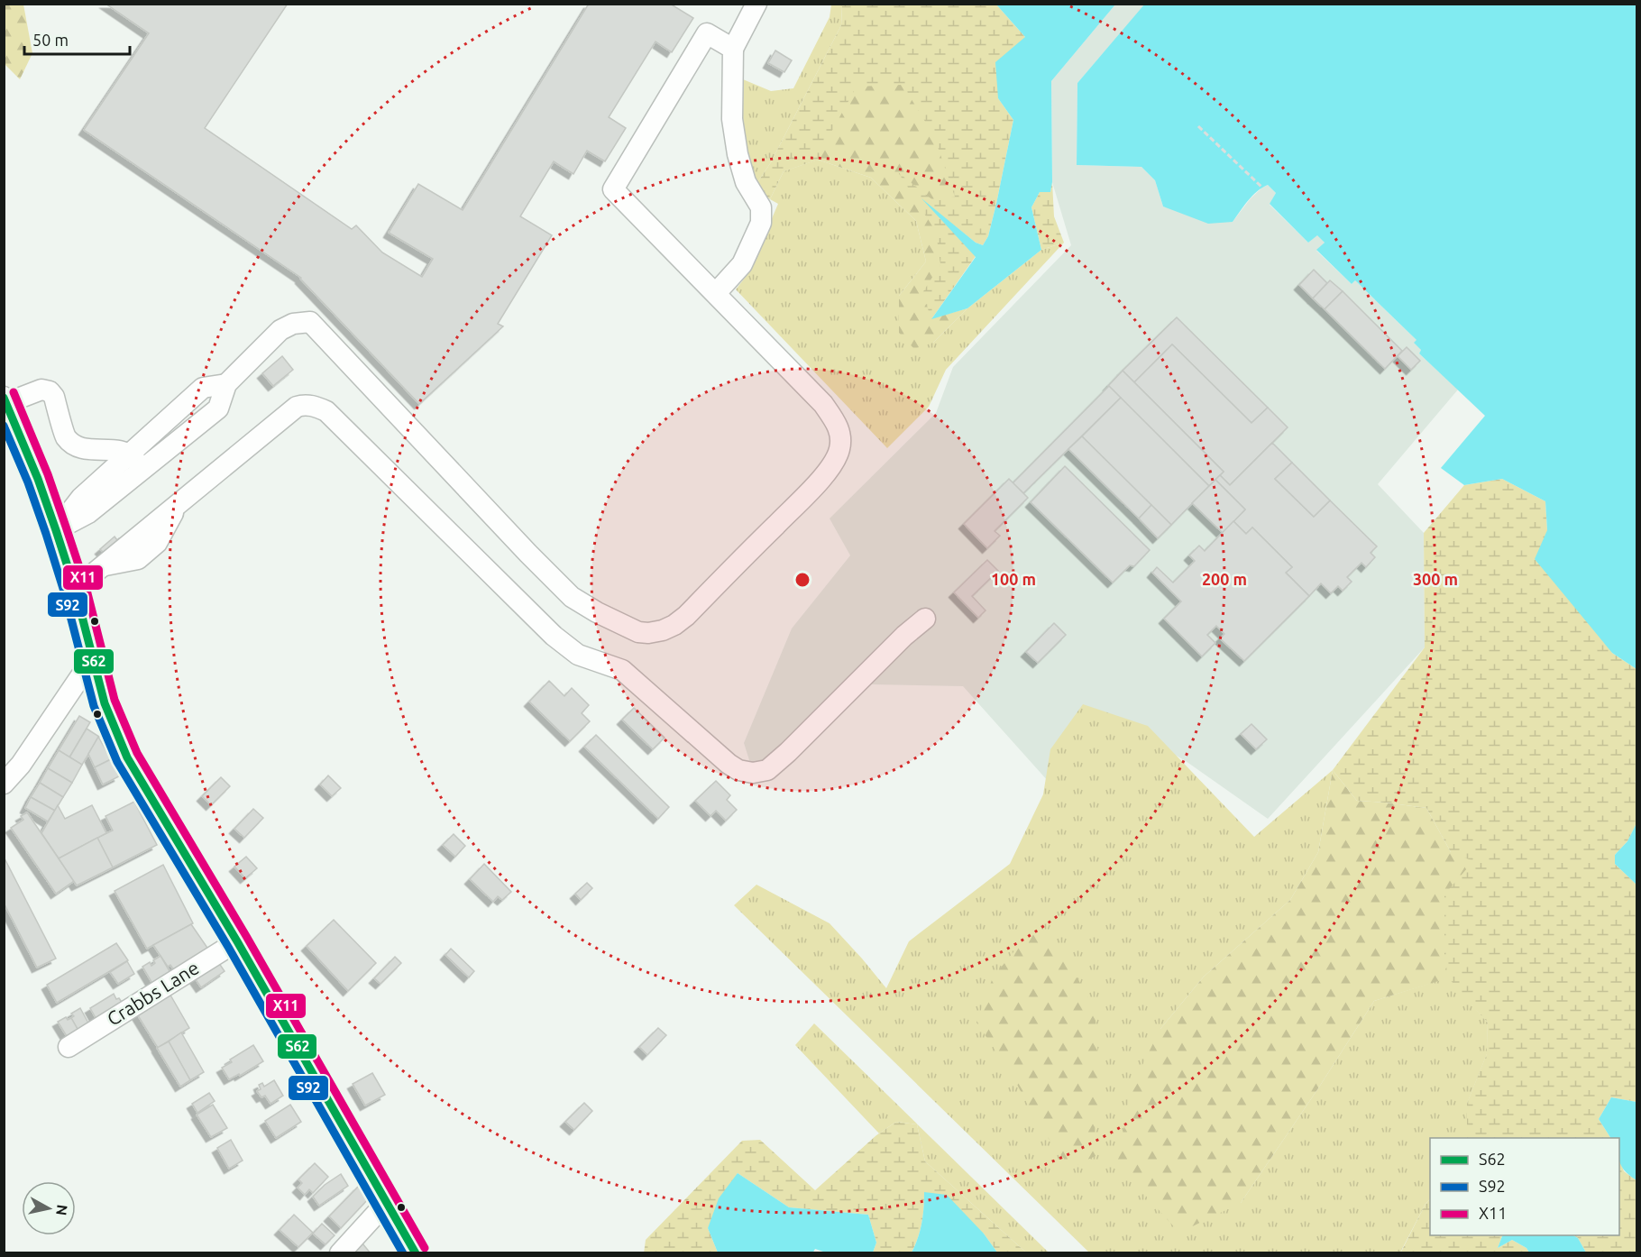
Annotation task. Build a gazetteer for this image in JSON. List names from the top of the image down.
{
  "streets": {
    "street": ["Crabbs Lane"]
  },
  "lines": ["transit line X11", "transit line S62", "transit line S92"],
  "legend": ["S62", "S92", "X11"],
  "scale_bar": "50 m",
  "north": "right",
  "rings": ["100 m", "200 m", "300 m"]
}
